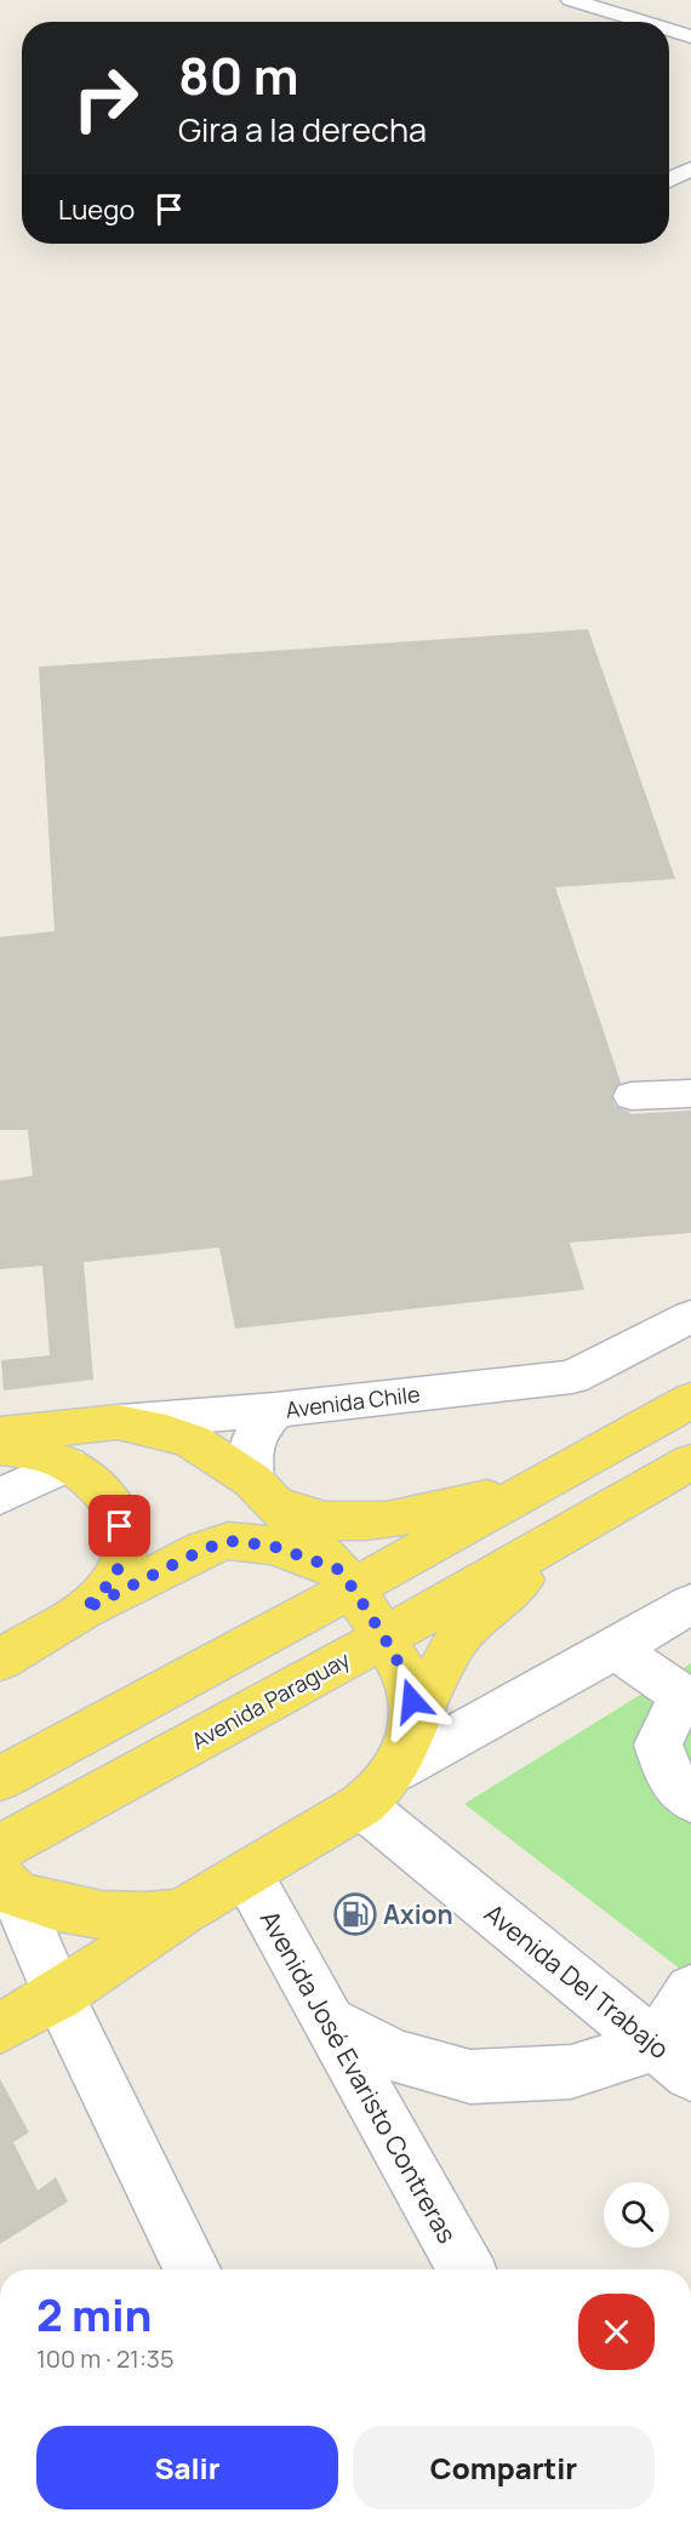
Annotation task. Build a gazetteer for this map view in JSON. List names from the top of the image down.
{
  "streets": {
    "main road": ["Avenida Chile", "Avenida Paraguay"],
    "street": ["Avenida Del Trabajo", "Avenida José Evaristo Contreras"]
  },
  "places": {
    "fuel station": ["Axion"]
  },
  "page": {
    "turn": ["80 m", "Gira a la derecha"],
    "then": "Luego",
    "heading": ["2 min", "100 m · 21:35"],
    "buttons": ["Salir", "Compartir"]
  }
}
